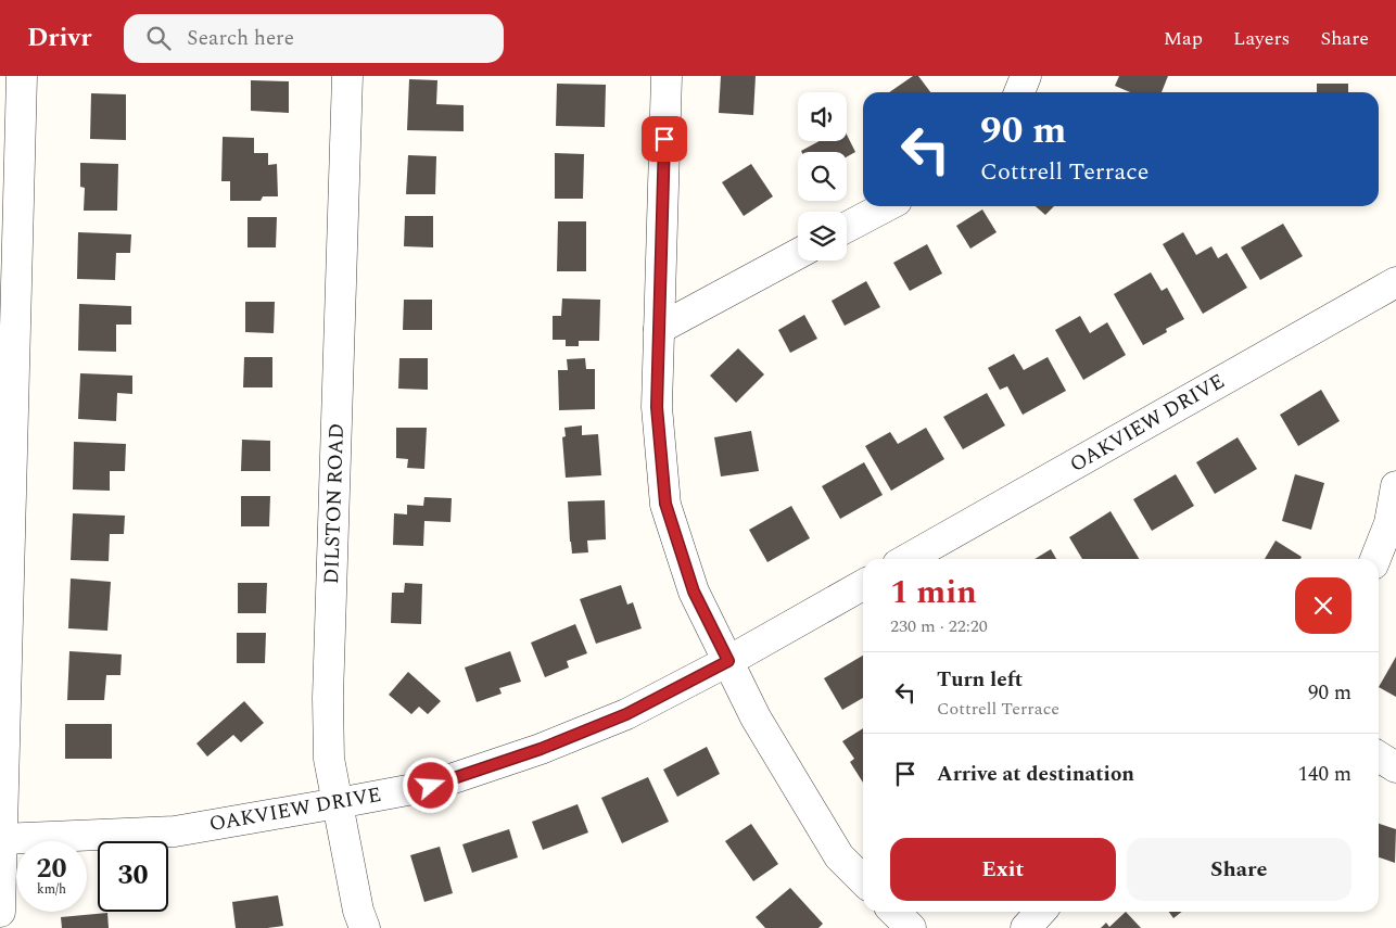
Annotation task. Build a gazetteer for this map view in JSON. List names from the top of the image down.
{
  "streets": {
    "street": ["OAKVIEW DRIVE", "DILSTON ROAD"]
  },
  "crossings": [
    ["OAKVIEW DRIVE", "DILSTON ROAD"]
  ],
  "page": {
    "header": "Drivr",
    "search": "Search here",
    "nav": ["Map", "Layers", "Share"],
    "turn": ["90 m", "Cottrell Terrace"],
    "heading": ["1 min", "230 m · 22:20"],
    "list": [
      {
        "name": "Turn left",
        "note": "Cottrell Terrace",
        "value": "90 m"
      },
      {
        "name": "Arrive at destination",
        "value": "140 m"
      }
    ],
    "buttons": ["Exit", "Share"],
    "speed": "20 km/h",
    "limit": "30"
  }
}
